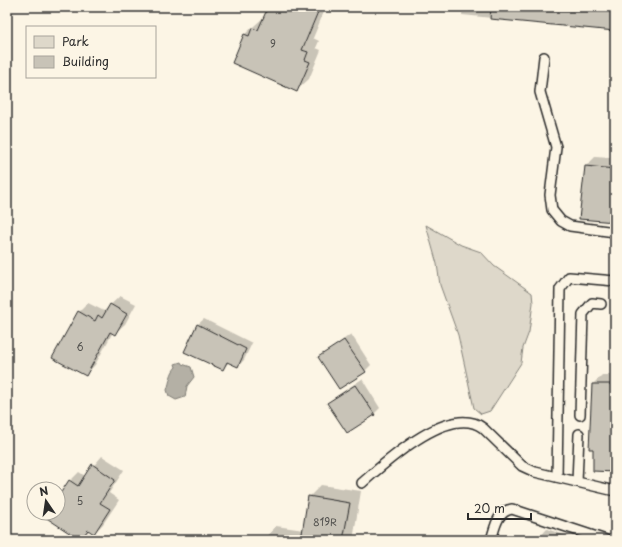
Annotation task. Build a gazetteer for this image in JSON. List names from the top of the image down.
{
  "house_numbers": [
    "9",
    "6",
    "5",
    "819R"
  ],
  "legend": ["Park", "Building"],
  "scale_bar": "20 m",
  "north": "top"
}
